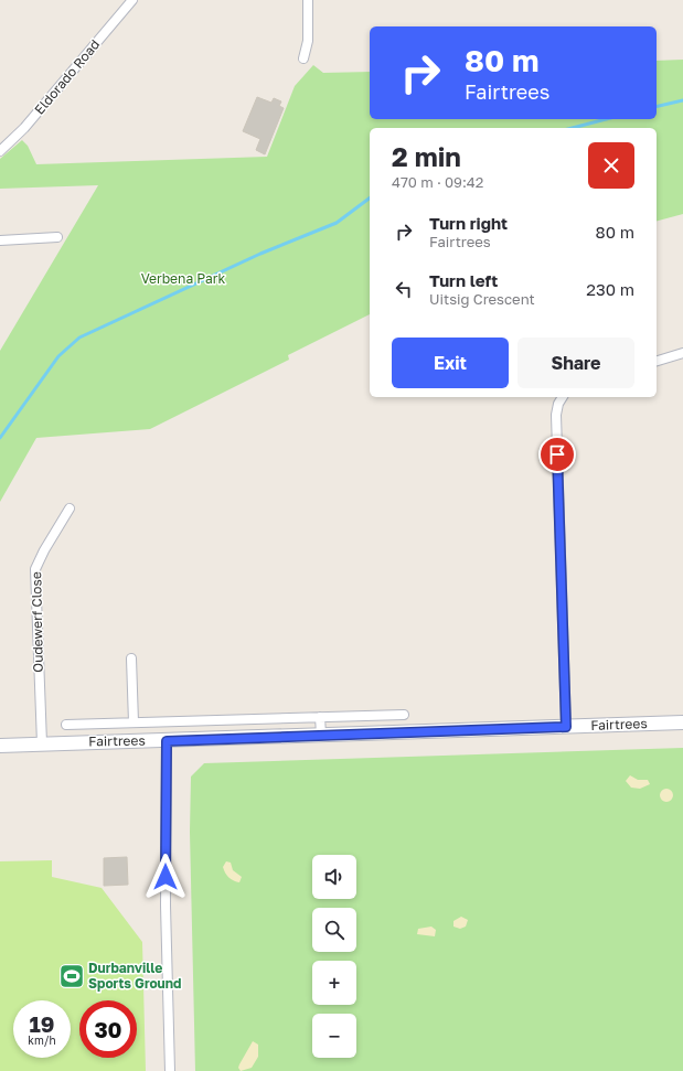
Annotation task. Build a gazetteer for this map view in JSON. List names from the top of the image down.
{
  "streets": {
    "main road": ["Fairtrees"],
    "street": ["Eldorado Road", "Oudewerf Close"]
  },
  "crossings": [
    ["Oudewerf Close", "Fairtrees"]
  ],
  "parks": ["Verbena Park"],
  "places": {
    "sports": ["Durbanville Sports Ground"]
  },
  "page": {
    "turn": ["80 m", "Fairtrees"],
    "heading": ["2 min", "470 m · 09:42"],
    "list": [
      {
        "name": "Turn right",
        "note": "Fairtrees",
        "value": "80 m"
      },
      {
        "name": "Turn left",
        "note": "Uitsig Crescent",
        "value": "230 m"
      }
    ],
    "buttons": ["Exit", "Share"],
    "map_buttons": ["+", "−"],
    "speed": "19 km/h",
    "limit": "30"
  }
}
